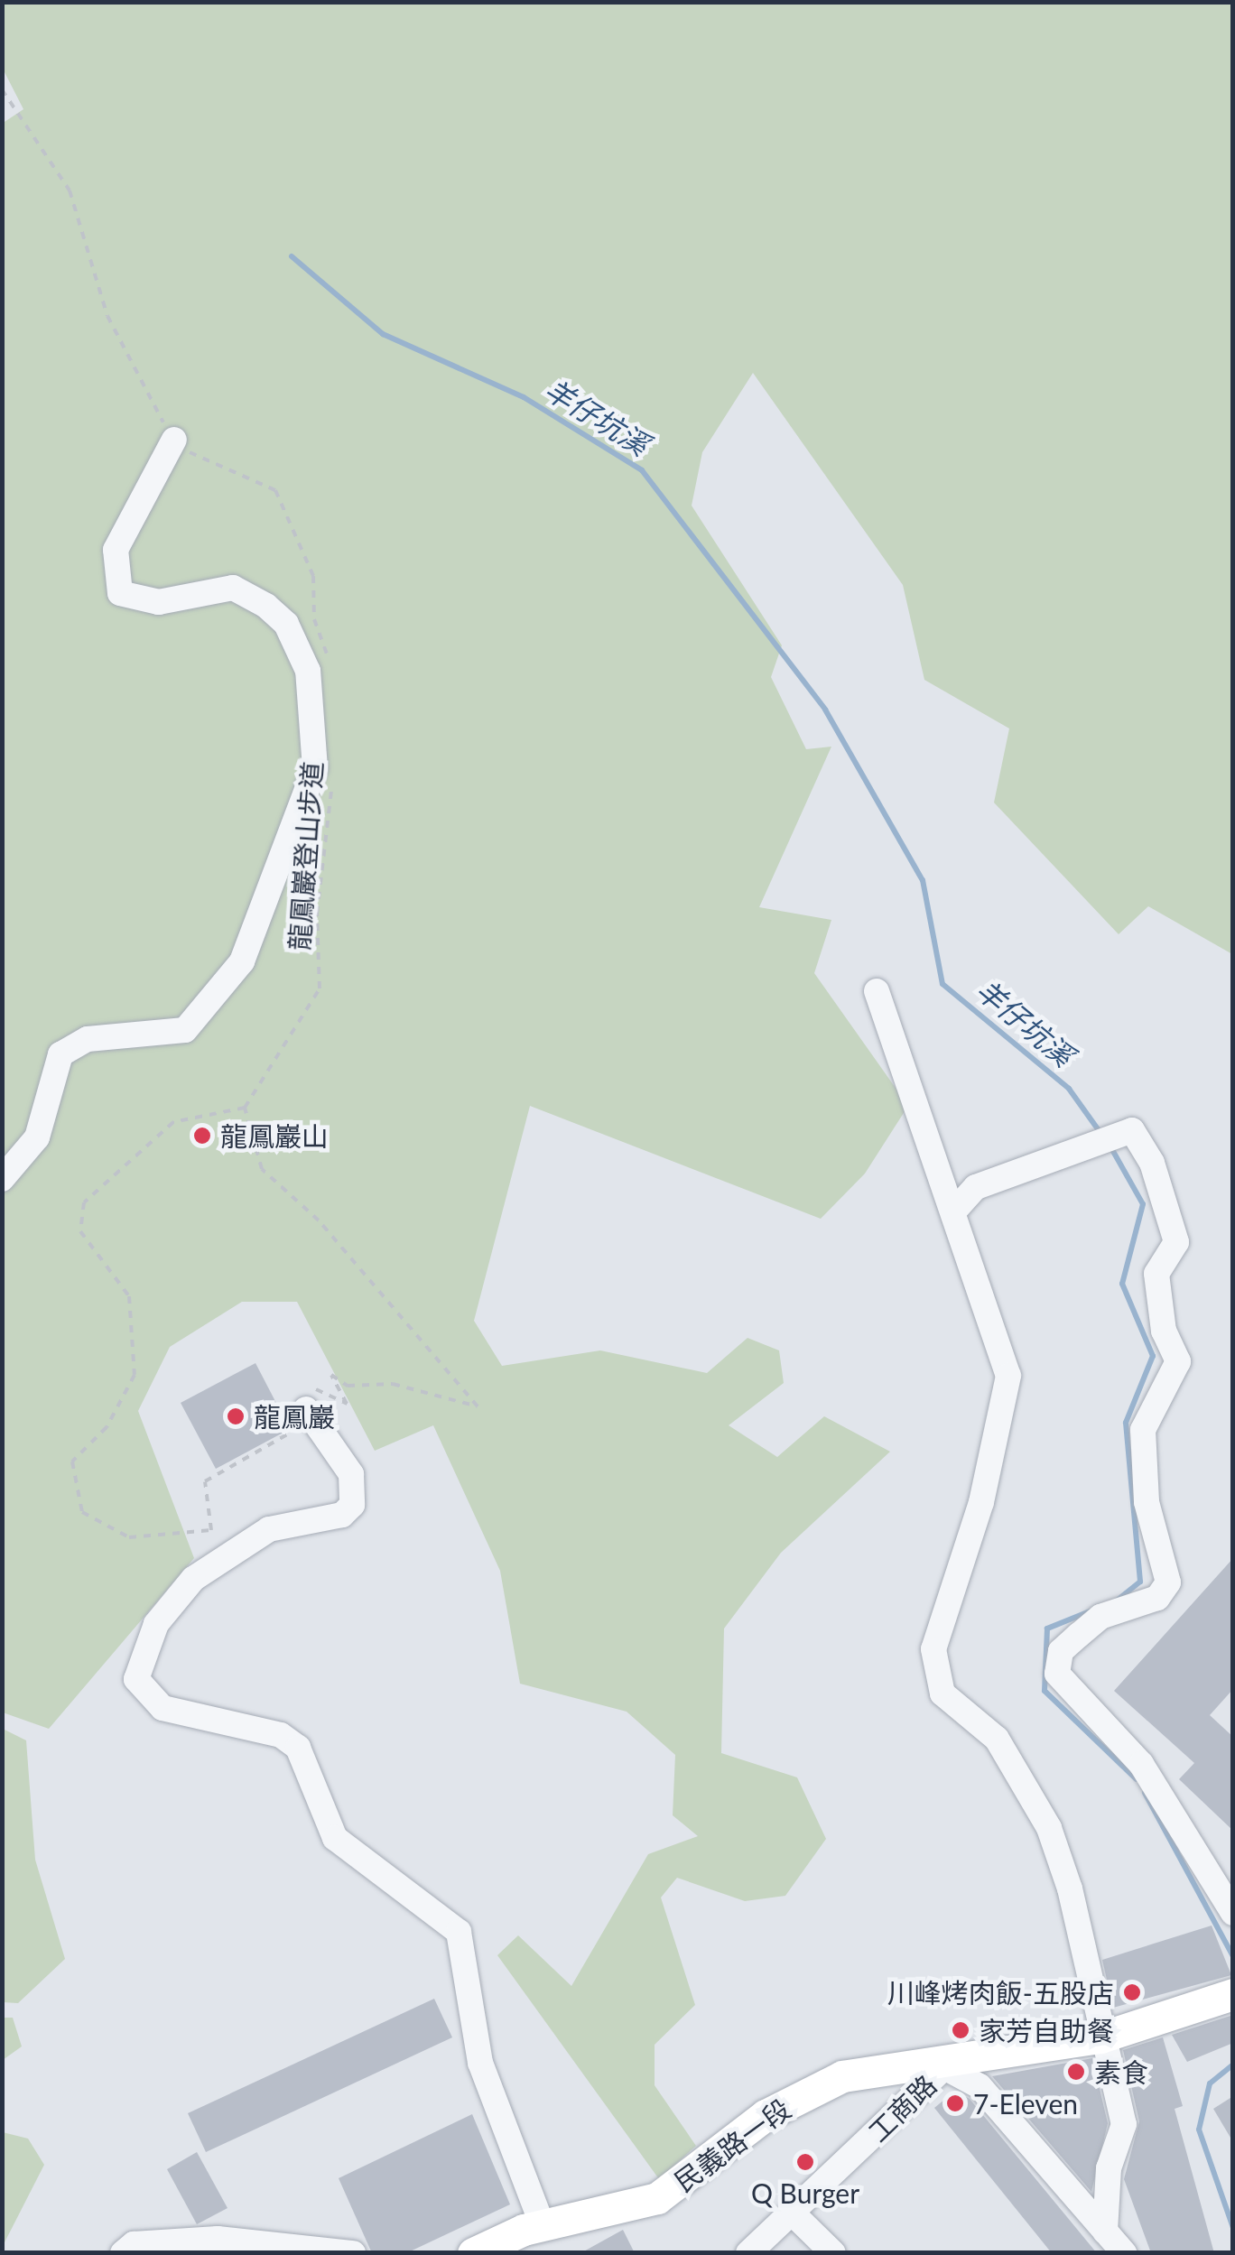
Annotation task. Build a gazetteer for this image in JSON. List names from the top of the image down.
{
  "streets": {
    "main road": ["民義路一段"],
    "street": ["工商路"],
    "path": ["龍鳳巖登山步道"]
  },
  "crossings": [
    ["工商路", "民義路一段"]
  ],
  "water": ["羊仔坑溪"],
  "places": [
    "龍鳳巖山",
    "龍鳳巖",
    "川峰烤肉飯-五股店",
    "家芳自助餐",
    "素食",
    "7-Eleven",
    "Q Burger"
  ]
}
